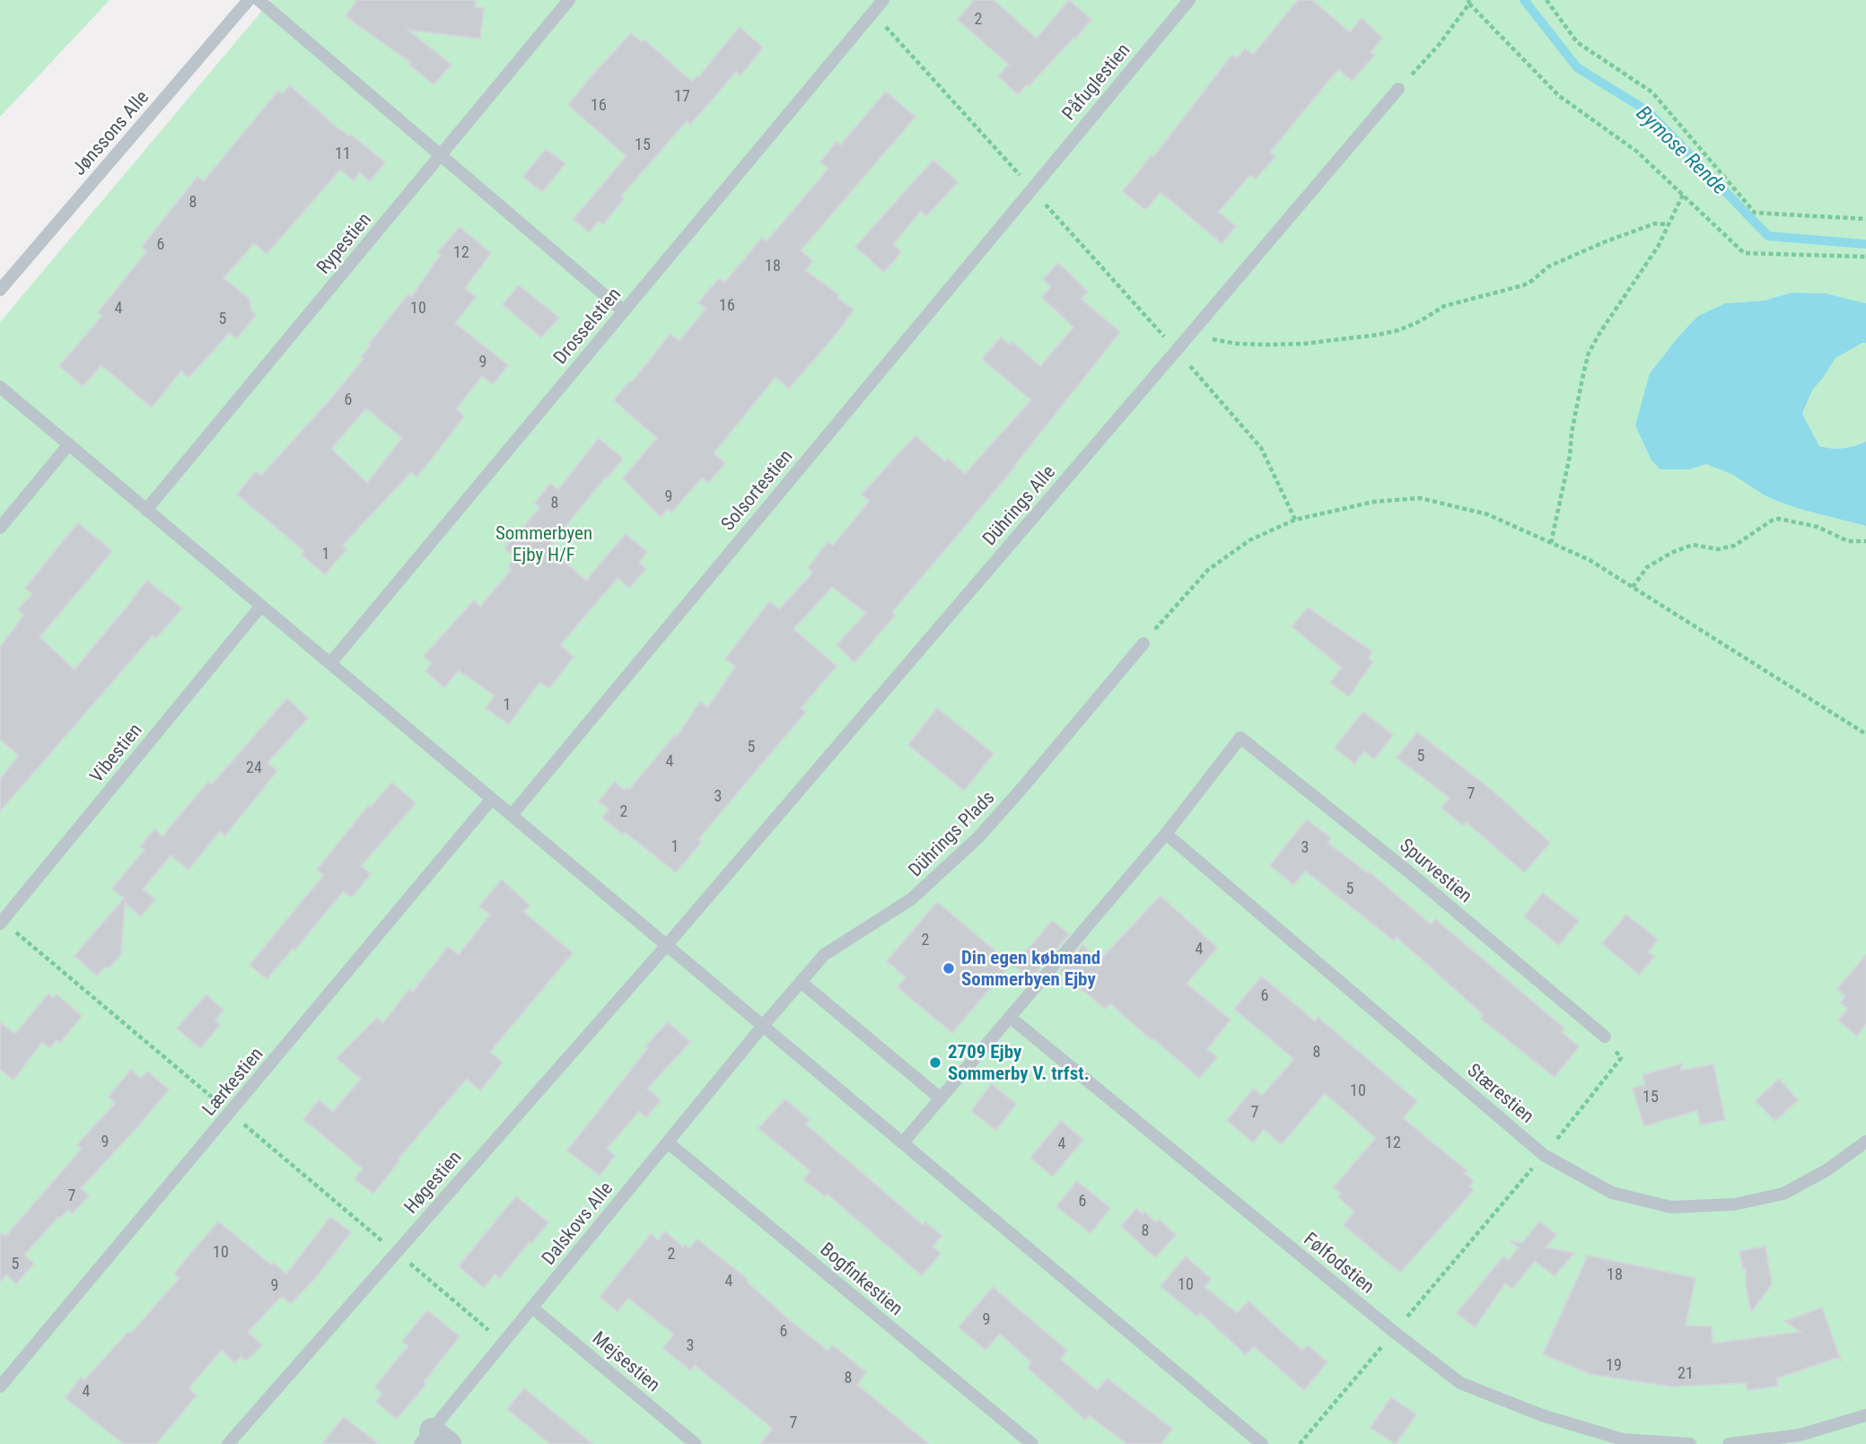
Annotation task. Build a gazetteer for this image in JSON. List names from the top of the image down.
{
  "streets": {
    "lane": [
      "Påfuglestien",
      "Jønssons Alle",
      "Rypestien",
      "Drosselstien",
      "Solsortestien",
      "Dührings Alle",
      "Vibestien",
      "Dührings Plads",
      "Spurvestien",
      "Lærkestien",
      "Stærestien",
      "Høgestien",
      "Dalskovs Alle",
      "Følfodstien",
      "Bogfinkestien",
      "Mejsestien"
    ]
  },
  "crossings": [
    ["Påfuglestien", "Solsortestien"],
    ["Dührings Alle", "Høgestien"],
    ["Dührings Plads", "Dalskovs Alle"],
    ["Spurvestien", "Stærestien"],
    ["Dalskovs Alle", "Bogfinkestien"],
    ["Dalskovs Alle", "Mejsestien"]
  ],
  "water": ["Bymose Rende"],
  "parks": ["Sommerbyen Ejby H/F"],
  "places": ["Din egen købmand Sommerbyen Ejby", "2709 Ejby Sommerby V. trfst."],
  "house_numbers": [
    "2",
    "17",
    "16",
    "15",
    "11",
    "8",
    "6",
    "12",
    "18",
    "16",
    "4",
    "10",
    "5",
    "9",
    "6",
    "9",
    "8",
    "1",
    "1",
    "5",
    "5",
    "4",
    "24",
    "7",
    "3",
    "2",
    "1",
    "3",
    "5",
    "2",
    "4",
    "6",
    "8",
    "10",
    "15",
    "7",
    "9",
    "12",
    "4",
    "7",
    "6",
    "8",
    "10",
    "2",
    "5",
    "18",
    "4",
    "10",
    "9",
    "9",
    "6",
    "3",
    "19",
    "21",
    "8",
    "4",
    "7"
  ]
}
